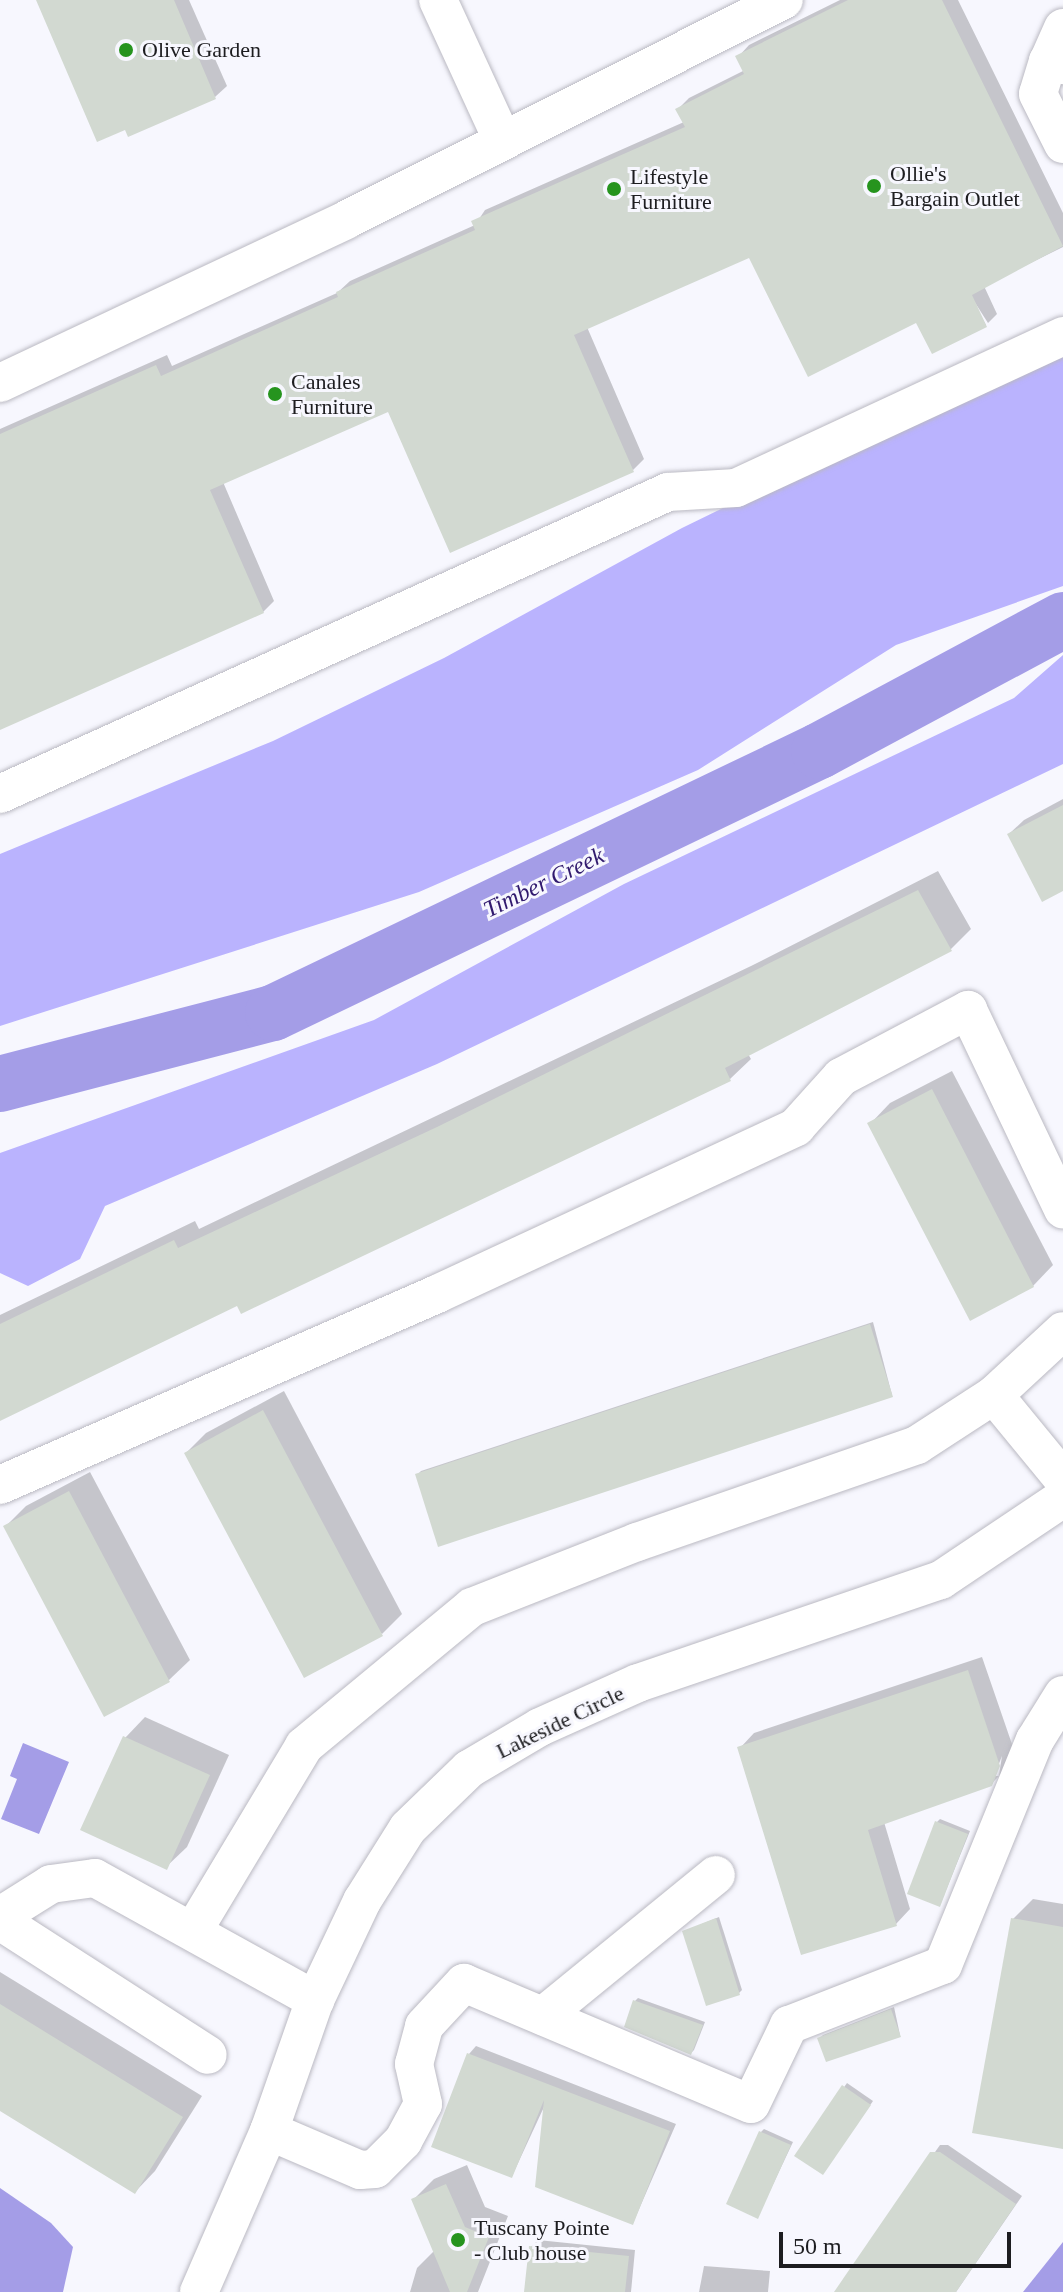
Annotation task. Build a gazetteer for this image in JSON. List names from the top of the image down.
{
  "streets": {
    "street": ["Lakeside Circle"]
  },
  "water": ["Timber Creek"],
  "places": [
    "Olive Garden",
    "Ollie's Bargain Outlet",
    "Lifestyle Furniture",
    "Canales Furniture",
    "Tuscany Pointe - Club house"
  ],
  "scale_bar": "50 m"
}
